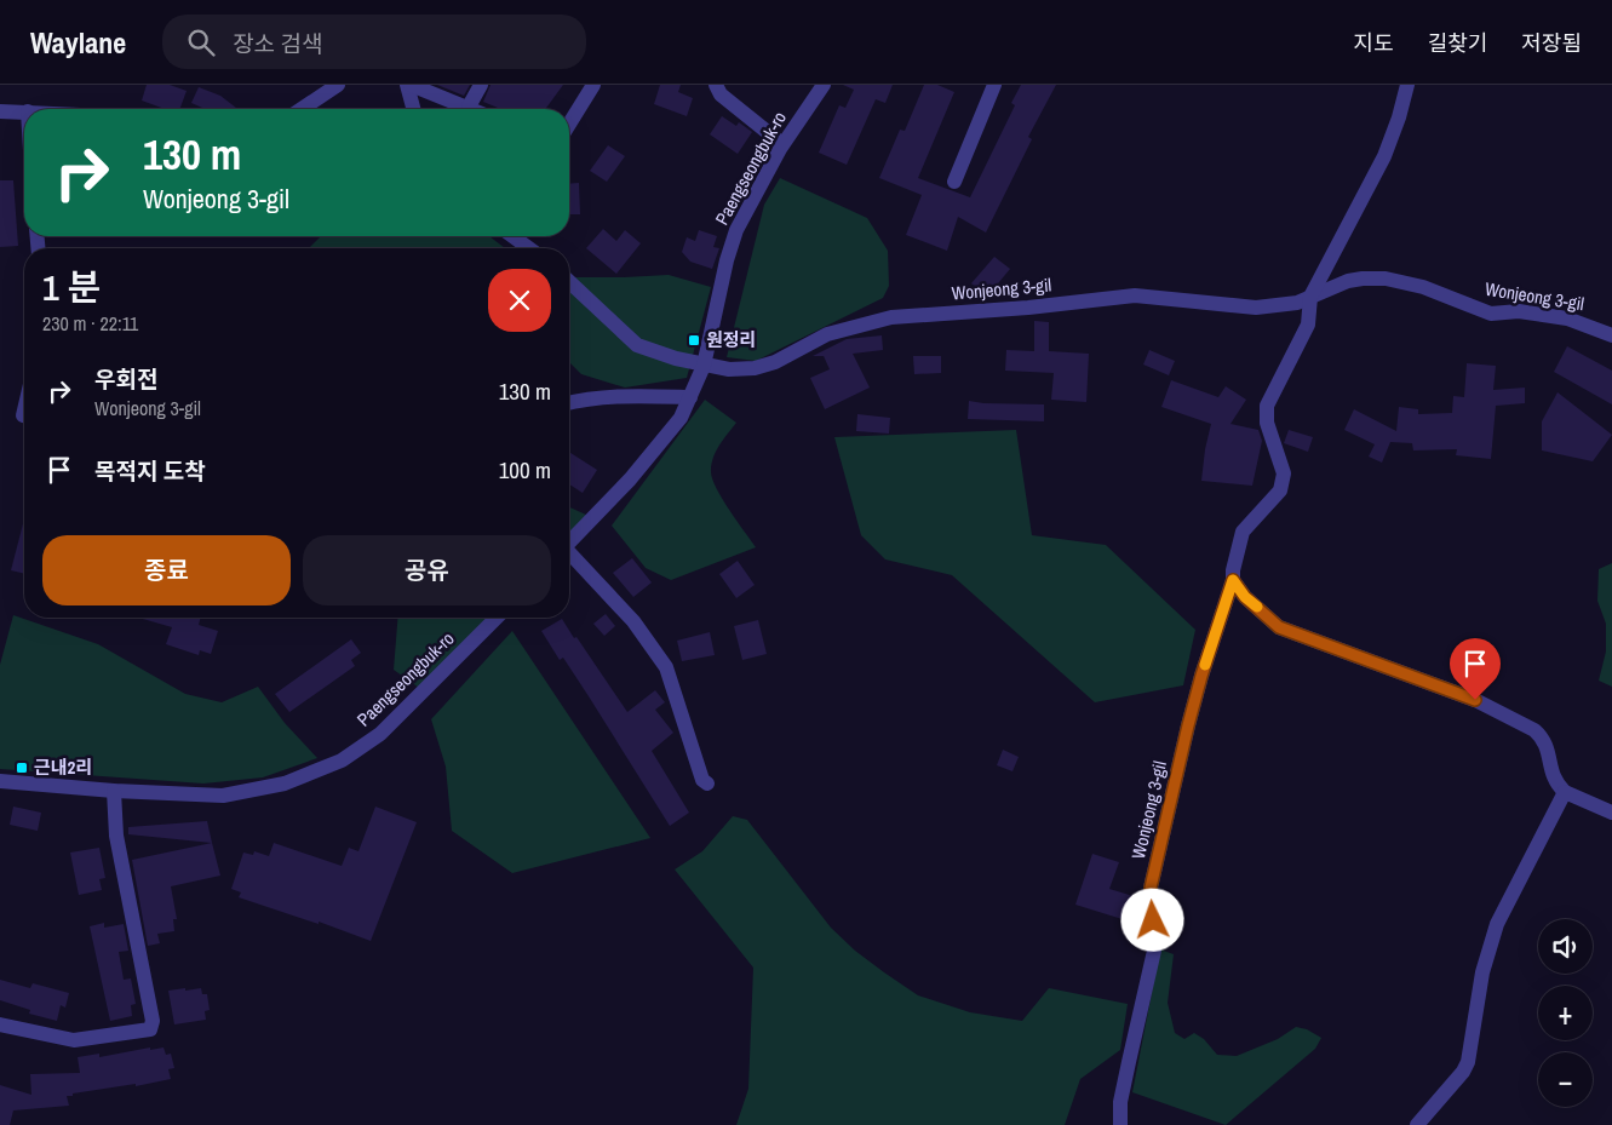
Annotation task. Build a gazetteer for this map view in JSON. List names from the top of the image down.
{
  "streets": {
    "street": ["Paengseongbuk-ro", "Wonjeong 3-gil"]
  },
  "crossings": [
    ["Paengseongbuk-ro", "Wonjeong 3-gil"]
  ],
  "places": {
    "transit": ["원정리", "근내2리"]
  },
  "page": {
    "header": "Waylane",
    "search": "장소 검색",
    "nav": ["지도", "길찾기", "저장됨"],
    "turn": ["130 m", "Wonjeong 3-gil"],
    "heading": ["1 분", "230 m · 22:11"],
    "list": [
      {
        "name": "우회전",
        "note": "Wonjeong 3-gil",
        "value": "130 m"
      },
      {
        "name": "목적지 도착",
        "value": "100 m"
      }
    ],
    "buttons": ["종료", "공유"],
    "map_buttons": ["+", "−"]
  }
}
